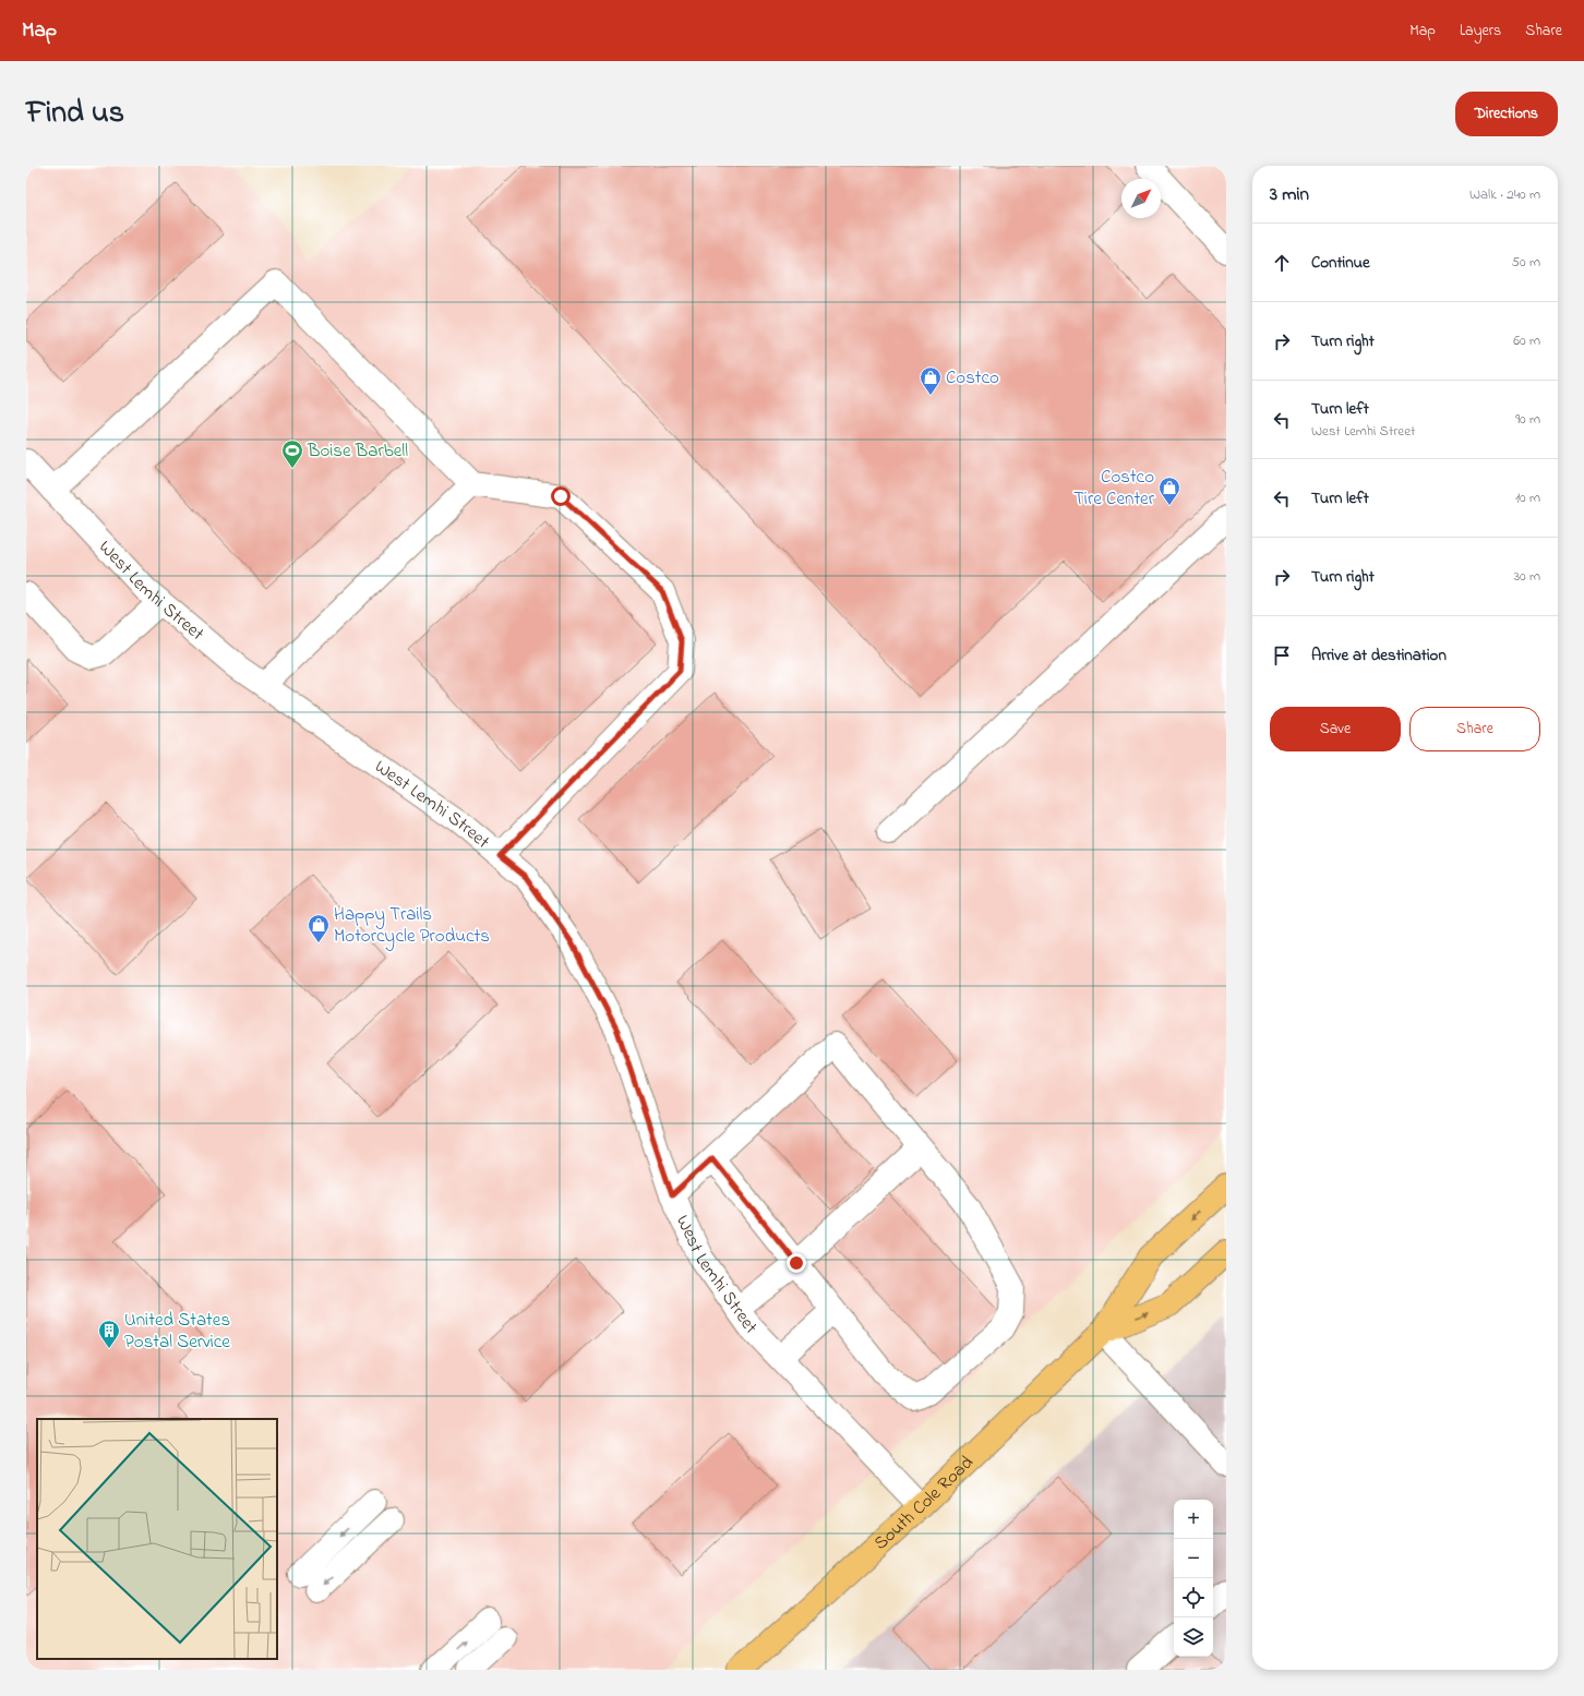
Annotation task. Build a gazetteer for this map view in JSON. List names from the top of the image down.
{
  "streets": {
    "main road": ["South Cole Road"],
    "street": ["West Lemhi Street"]
  },
  "crossings": [
    ["West Lemhi Street", "South Cole Road"]
  ],
  "places": {
    "shop": ["Costco", "Costco Tire Center", "Happy Trails Motorcycle Products"],
    "sports": ["Boise Barbell"],
    "building": ["United States Postal Service"]
  },
  "north": "top right",
  "page": {
    "header": "Map",
    "nav": ["Map", "Layers", "Share"],
    "title": "Find us",
    "buttons": [
      "Directions",
      ["Save", "Share"]
    ],
    "heading": ["3 min", "Walk · 240 m"],
    "list": [
      ["Continue", "50 m"],
      ["Turn right", "60 m"],
      ["Turn left", "West Lemhi Street", "90 m"],
      ["Turn left", "10 m"],
      ["Turn right", "30 m"],
      "Arrive at destination"
    ],
    "map_buttons": ["+", "−"]
  }
}
